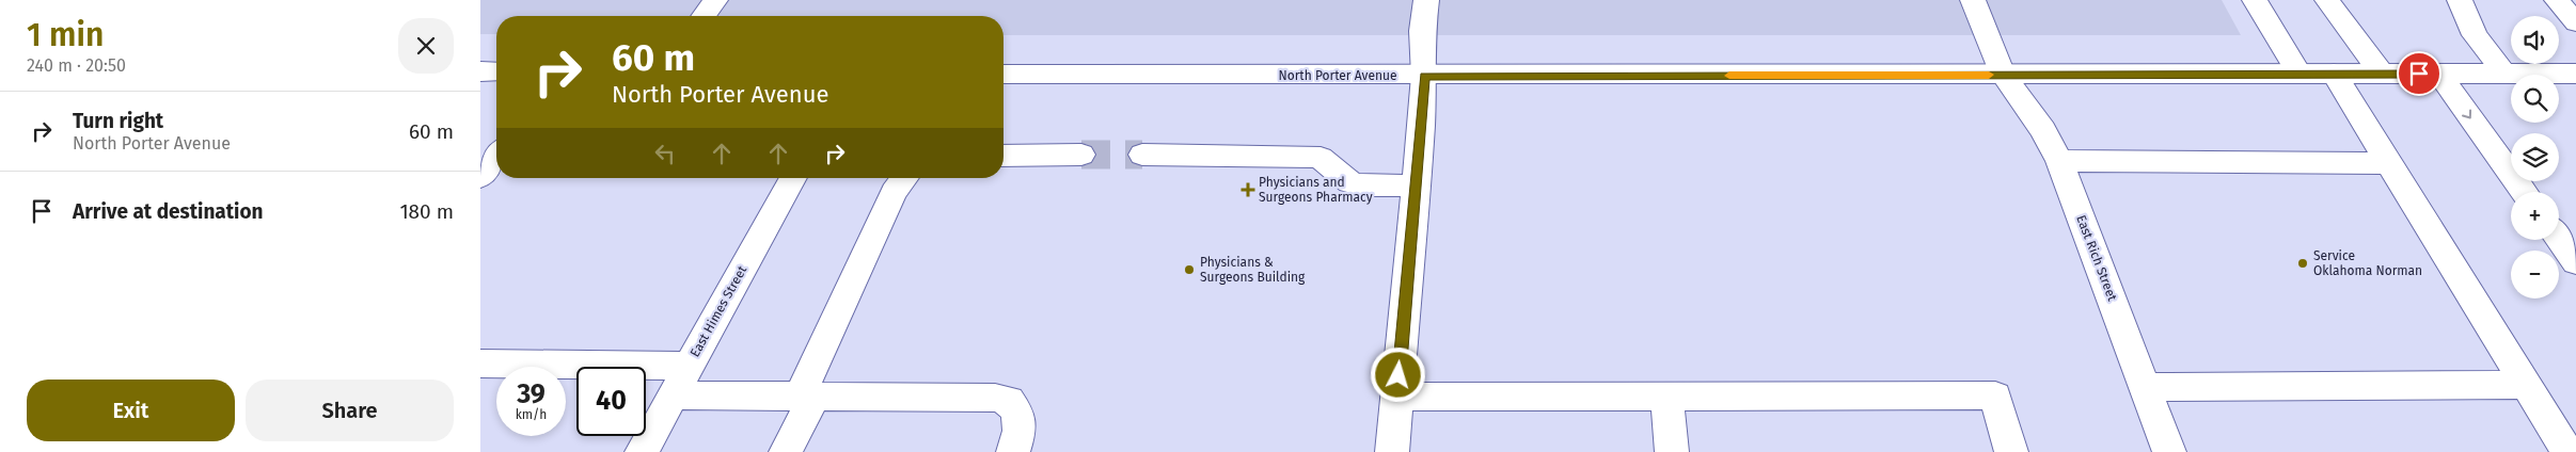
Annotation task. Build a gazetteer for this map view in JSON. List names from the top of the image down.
{
  "streets": {
    "main road": ["North Porter Avenue", "East Rich Street", "East Himes Street"]
  },
  "crossings": [
    ["North Porter Avenue", "East Rich Street"]
  ],
  "places": {
    "health": ["Physicians and Surgeons Pharmacy"],
    "other": ["Service Oklahoma Norman", "Physicians & Surgeons Building"]
  },
  "page": {
    "heading": ["1 min", "240 m · 20:50"],
    "map_buttons": ["+", "−"],
    "turn": ["60 m", "North Porter Avenue"],
    "list": [
      {
        "name": "Turn right",
        "note": "North Porter Avenue",
        "value": "60 m"
      },
      {
        "name": "Arrive at destination",
        "value": "180 m"
      }
    ],
    "speed": "39 km/h",
    "limit": "40",
    "buttons": ["Exit", "Share"]
  }
}
